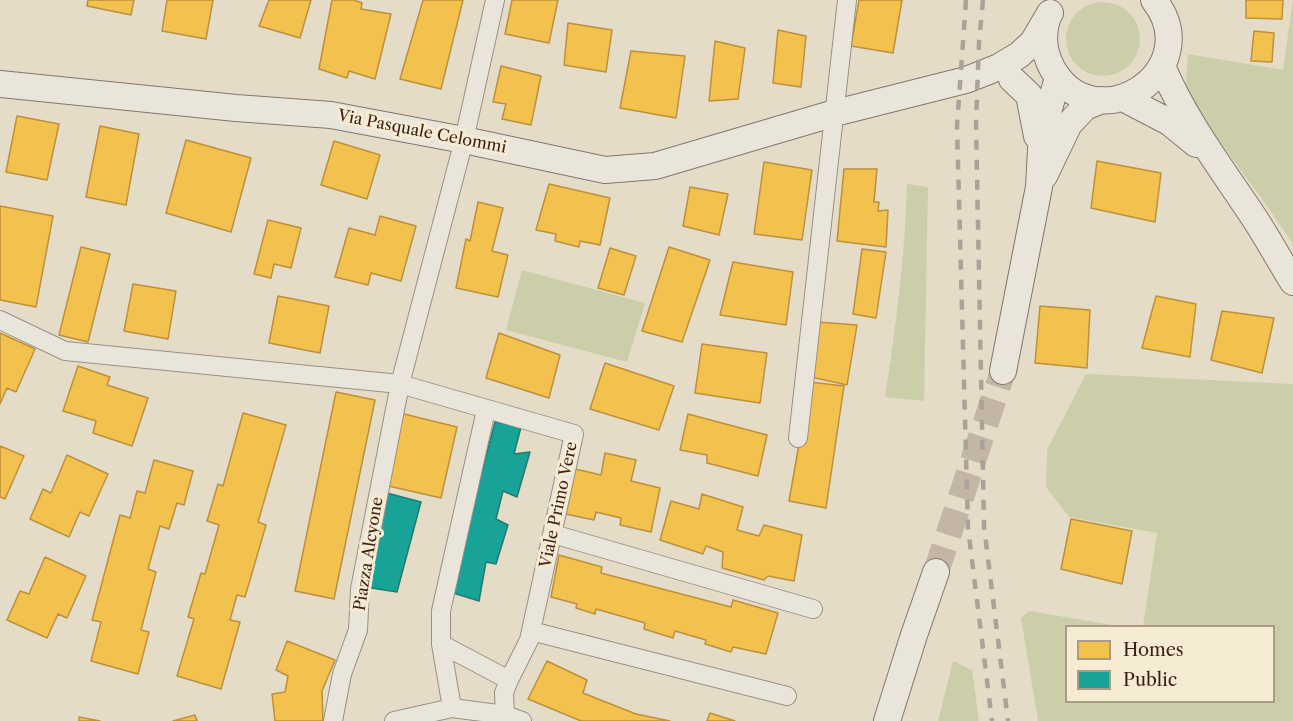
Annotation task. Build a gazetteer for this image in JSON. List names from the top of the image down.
{
  "streets": {
    "street": ["Via Pasquale Celommi", "Viale Primo Vere", "Piazza Alcyone"]
  },
  "crossings": [
    ["Via Pasquale Celommi", "Piazza Alcyone"],
    ["Viale Primo Vere", "Piazza Alcyone"]
  ],
  "legend": ["Homes", "Public"]
}
